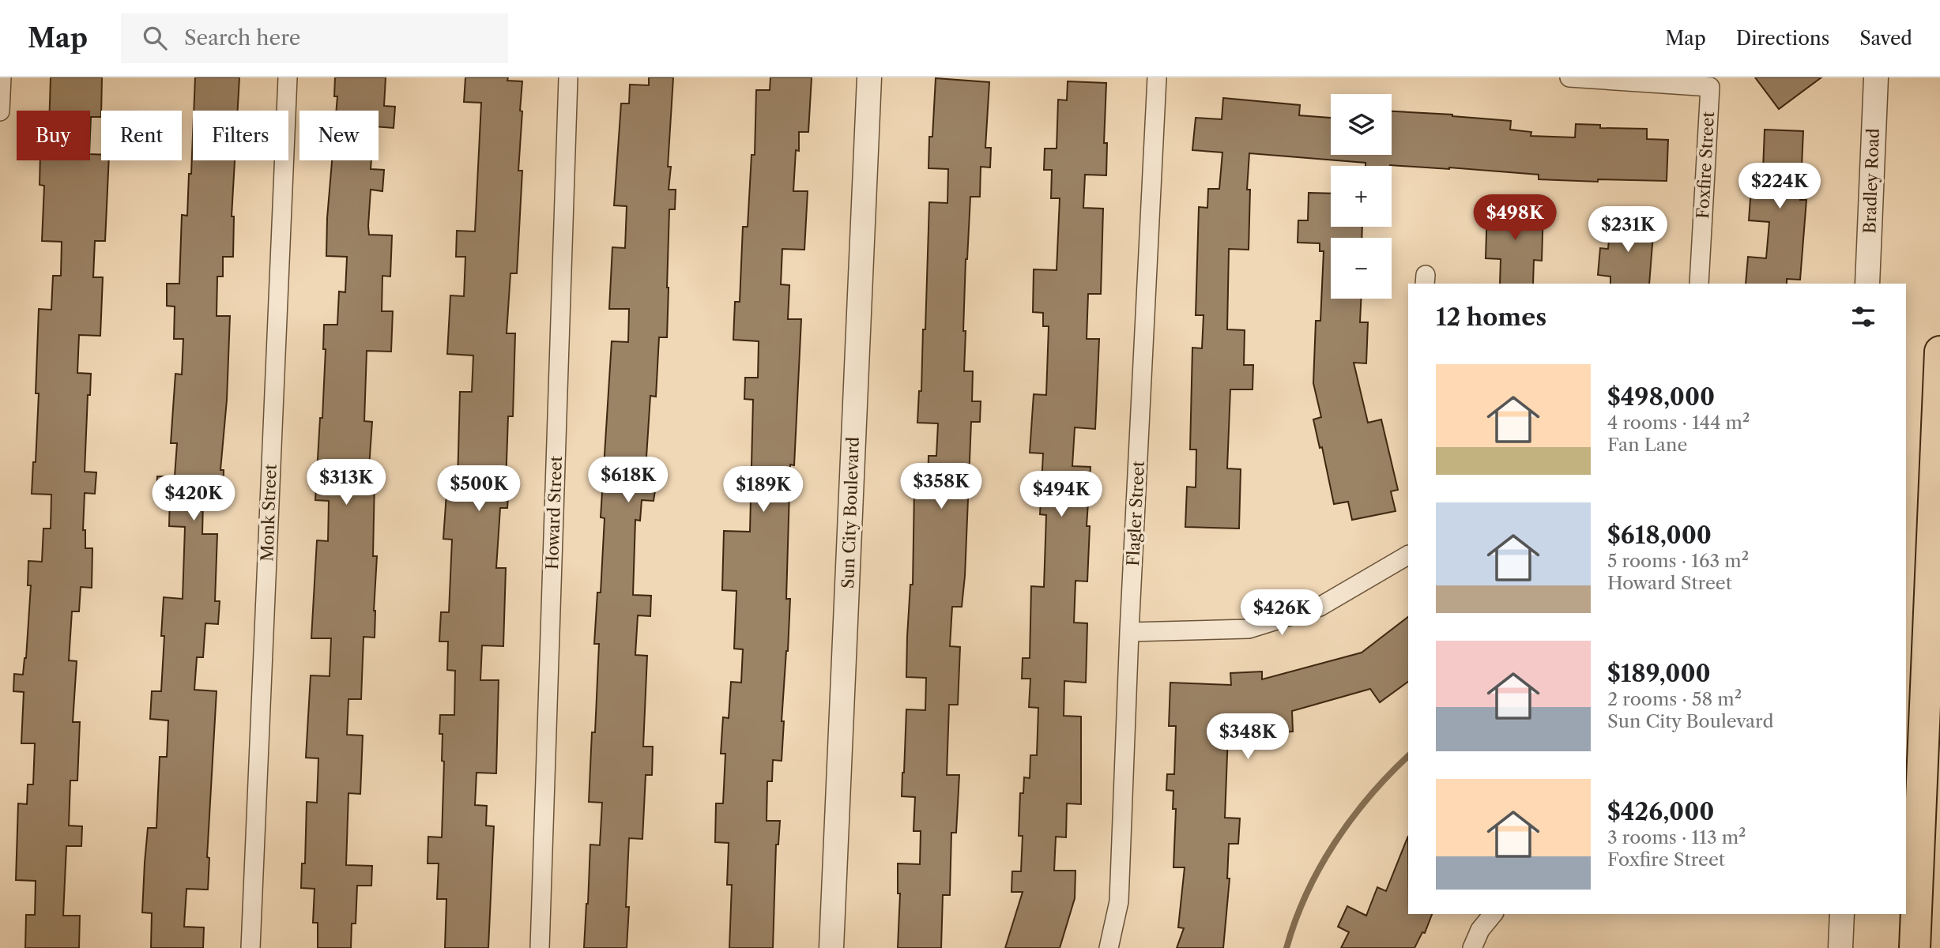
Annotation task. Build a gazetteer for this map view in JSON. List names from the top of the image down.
{
  "streets": {
    "street": [
      "Foxfire Street",
      "Bradley Road",
      "Monk Street",
      "Howard Street",
      "Sun City Boulevard",
      "Flagler Street"
    ]
  },
  "page": {
    "header": "Map",
    "search": "Search here",
    "nav": ["Map", "Directions", "Saved"],
    "map_buttons": ["+", "−"],
    "chip": [
      "Buy",
      "Rent",
      "Filters",
      "New"
    ],
    "price": [
      "$224K",
      "$498K",
      "$231K",
      "$618K",
      "$313K",
      "$358K",
      "$500K",
      "$189K",
      "$494K",
      "$420K",
      "$426K",
      "$348K"
    ],
    "heading": "12 homes",
    "list": [
      {
        "name": "$498,000",
        "note": "4 rooms · 144 m² · Fan Lane"
      },
      {
        "name": "$618,000",
        "note": "5 rooms · 163 m² · Howard Street"
      },
      {
        "name": "$189,000",
        "note": "2 rooms · 58 m² · Sun City Boulevard"
      },
      {
        "name": "$426,000",
        "note": "3 rooms · 113 m² · Foxfire Street"
      }
    ]
  }
}
